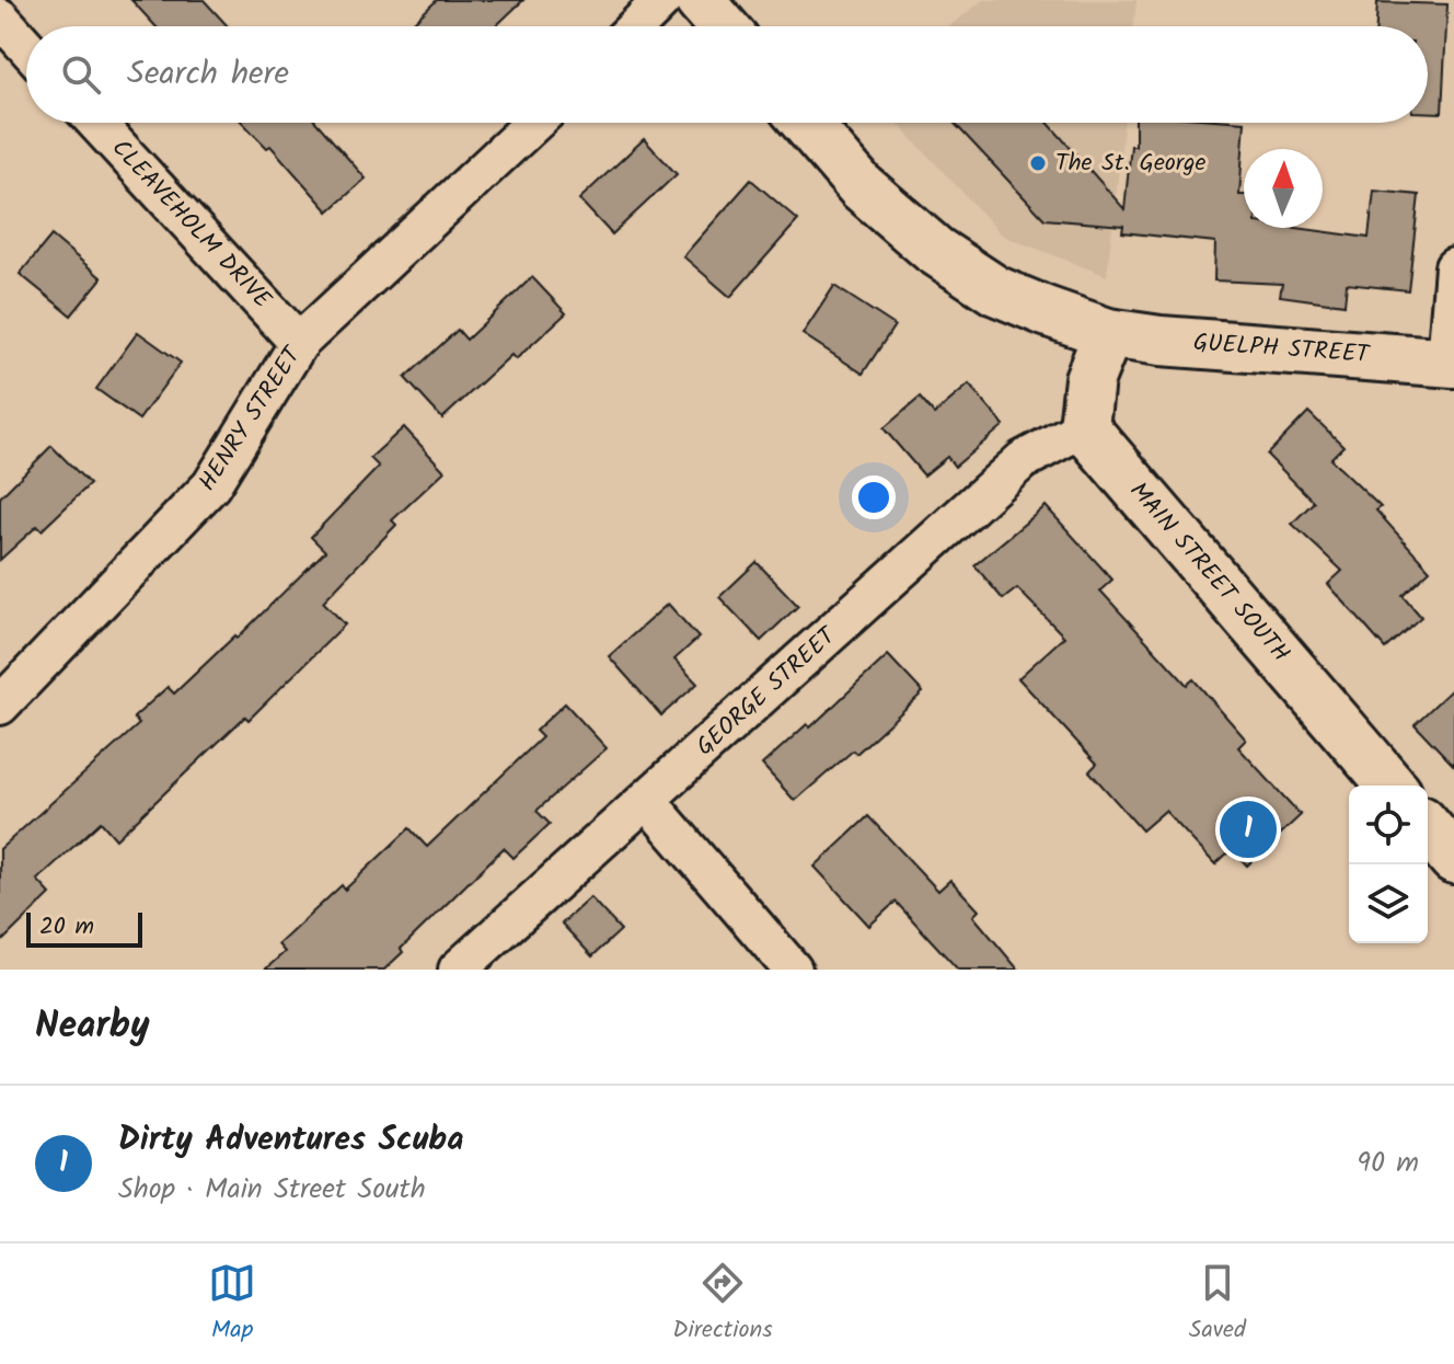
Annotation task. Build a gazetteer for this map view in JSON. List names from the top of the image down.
{
  "streets": {
    "main road": ["GUELPH STREET", "MAIN STREET SOUTH"],
    "street": ["CLEAVEHOLM DRIVE", "HENRY STREET", "GEORGE STREET"]
  },
  "crossings": [
    ["CLEAVEHOLM DRIVE", "HENRY STREET"],
    ["MAIN STREET SOUTH", "GEORGE STREET"]
  ],
  "places": ["The St. George"],
  "scale_bar": "20 m",
  "north": "top",
  "page": {
    "search": "Search here",
    "pins": "1",
    "scale": "20 m",
    "heading": "Nearby",
    "list": [
      {
        "mark": "1",
        "name": "Dirty Adventures Scuba",
        "note": "Shop · Main Street South",
        "value": "90 m"
      }
    ],
    "nav": ["Map", "Directions", "Saved"]
  }
}
